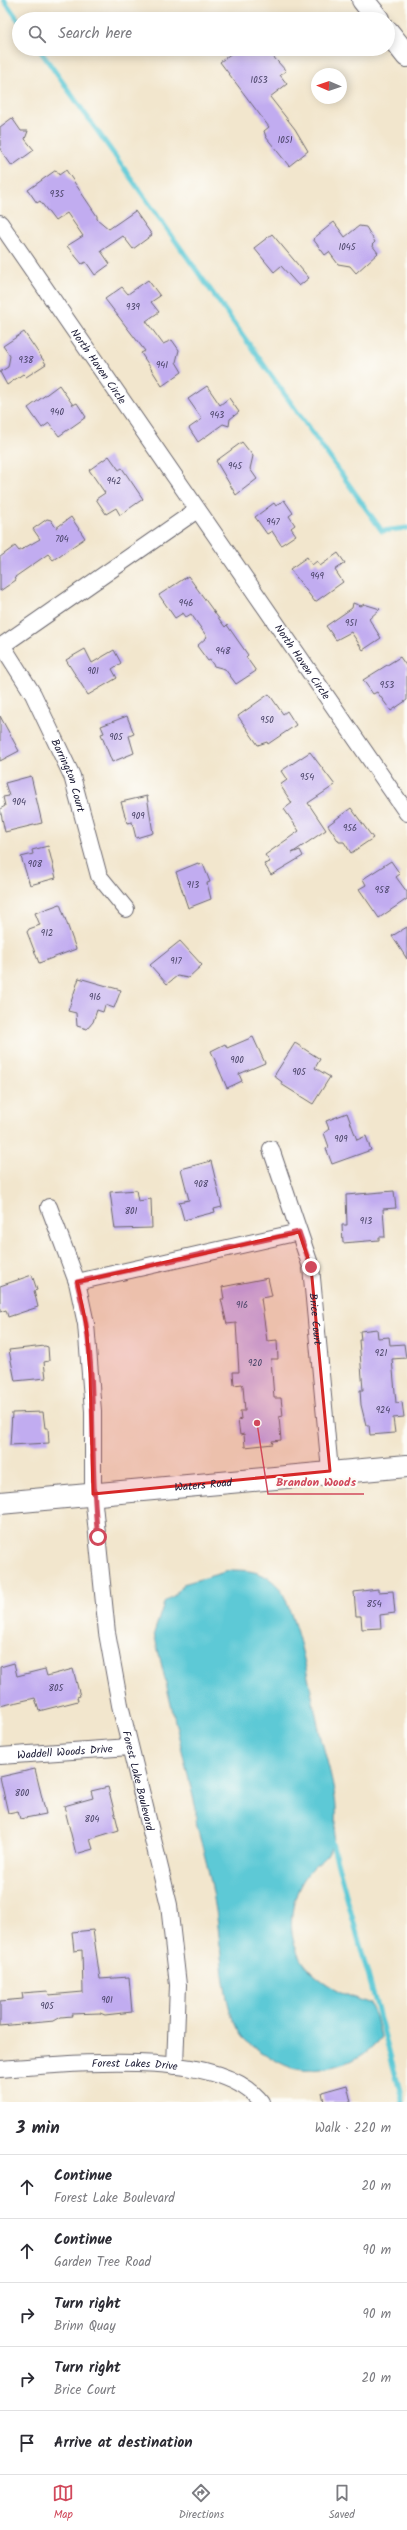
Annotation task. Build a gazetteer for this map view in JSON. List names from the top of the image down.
{
  "streets": {
    "street": [
      "North Haven Circle",
      "Barrington Court",
      "Brice Court",
      "Waters Road",
      "Waddell Woods Drive",
      "Forest Lake Boulevard",
      "Forest Lakes Drive"
    ]
  },
  "crossings": [
    ["Brice Court", "Waters Road"],
    ["Waters Road", "Forest Lake Boulevard"],
    ["Waddell Woods Drive", "Forest Lake Boulevard"],
    ["Forest Lake Boulevard", "Forest Lakes Drive"]
  ],
  "places": ["Brandon Woods"],
  "house_numbers": [
    "1053",
    "1051",
    "935",
    "1045",
    "939",
    "938",
    "941",
    "940",
    "943",
    "945",
    "942",
    "947",
    "704",
    "949",
    "946",
    "951",
    "948",
    "901",
    "953",
    "950",
    "905",
    "954",
    "904",
    "909",
    "956",
    "908",
    "913",
    "958",
    "912",
    "917",
    "916",
    "900",
    "905",
    "909",
    "908",
    "801",
    "913",
    "916",
    "921",
    "920",
    "924",
    "854",
    "805",
    "800",
    "804",
    "901",
    "905"
  ],
  "north": "left",
  "page": {
    "search": "Search here",
    "heading": ["3 min", "Walk · 220 m"],
    "list": [
      ["Continue", "Forest Lake Boulevard", "20 m"],
      ["Continue", "Garden Tree Road", "90 m"],
      ["Turn right", "Brinn Quay", "90 m"],
      ["Turn right", "Brice Court", "20 m"],
      "Arrive at destination"
    ],
    "nav": ["Map", "Directions", "Saved"]
  }
}
